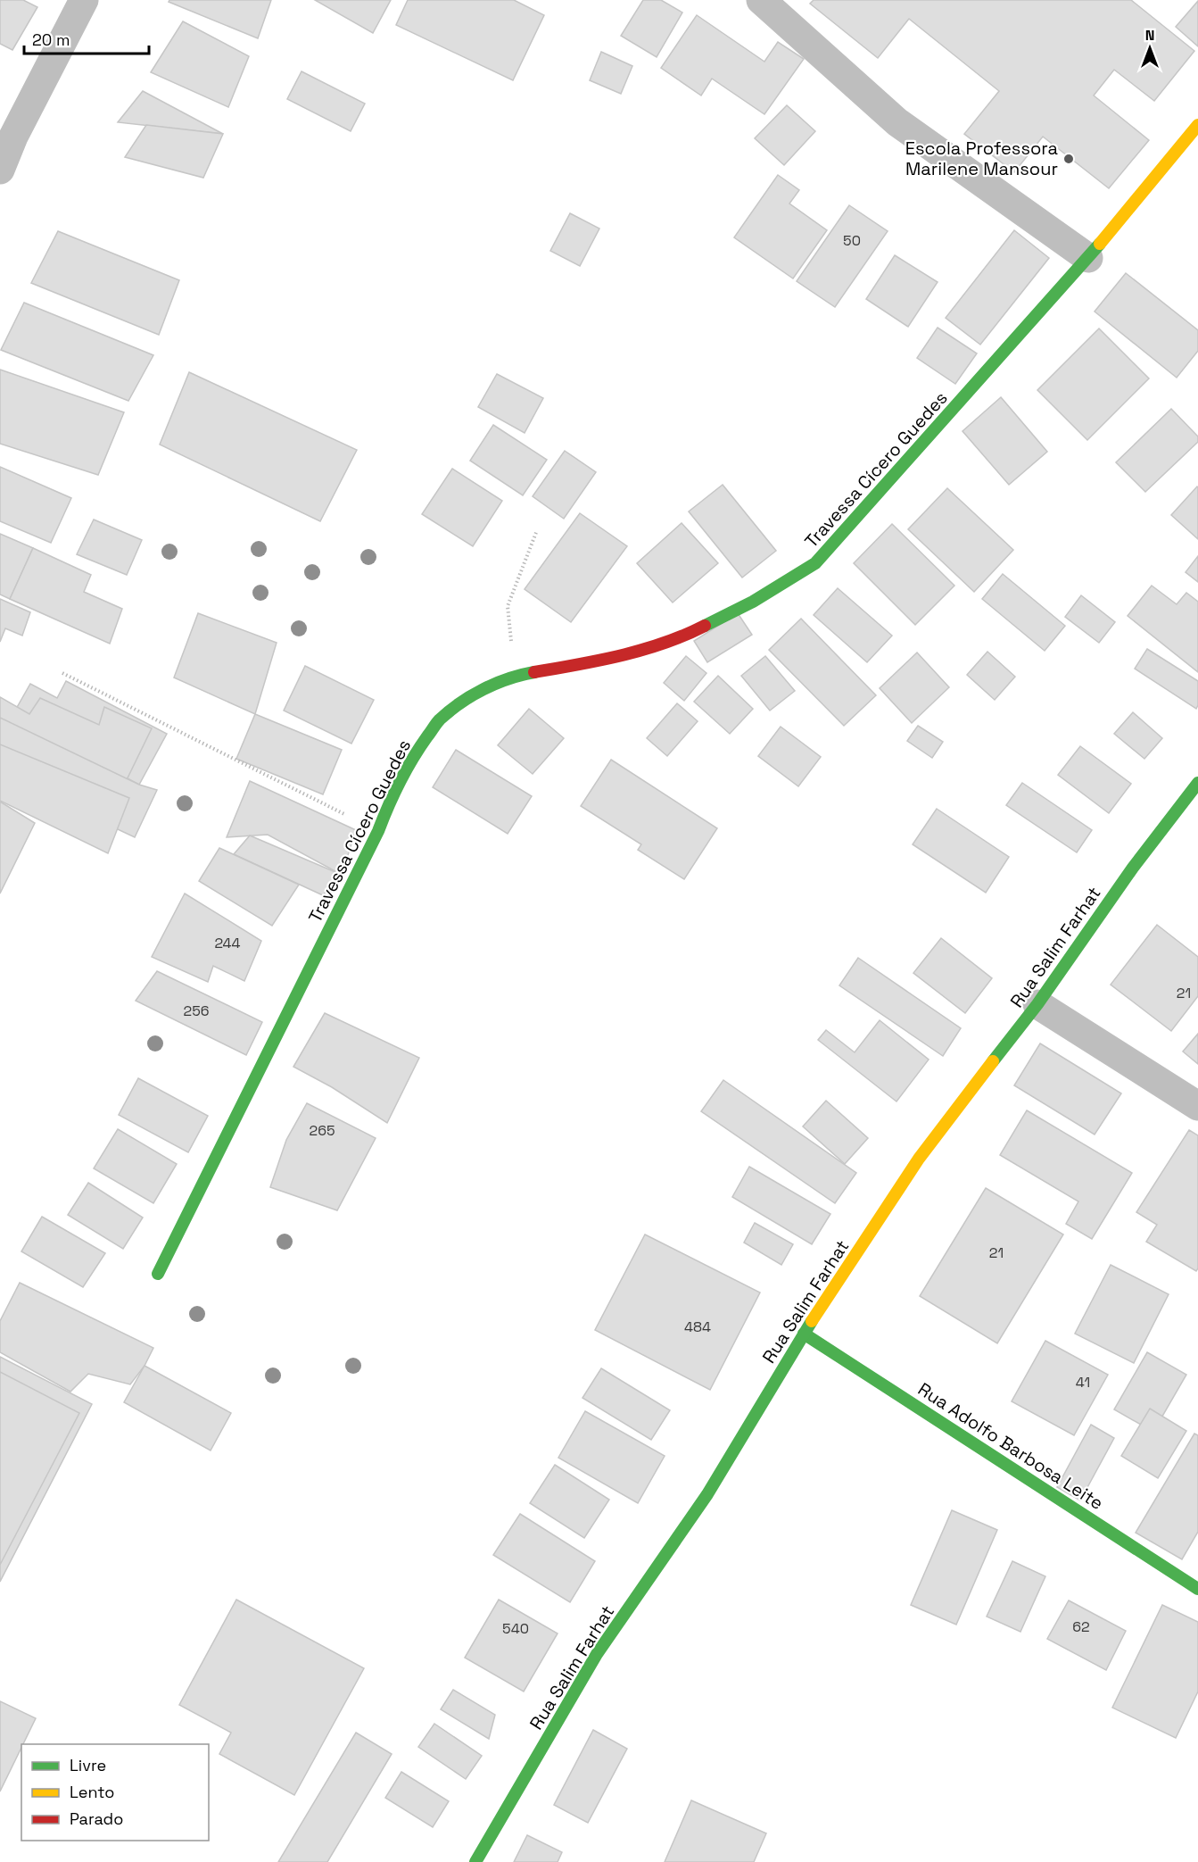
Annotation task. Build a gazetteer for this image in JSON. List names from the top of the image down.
{
  "streets": {
    "street": ["Travessa Cícero Guedes", "Rua Salim Farhat", "Rua Adolfo Barbosa Leite"]
  },
  "crossings": [
    ["Rua Salim Farhat", "Rua Adolfo Barbosa Leite"]
  ],
  "places": ["Escola Professora Marilene Mansour"],
  "house_numbers": [
    "50",
    "244",
    "21",
    "256",
    "265",
    "21",
    "484",
    "41",
    "62",
    "540"
  ],
  "legend": ["Livre", "Lento", "Parado"],
  "scale_bar": "20 m",
  "north": "top"
}
